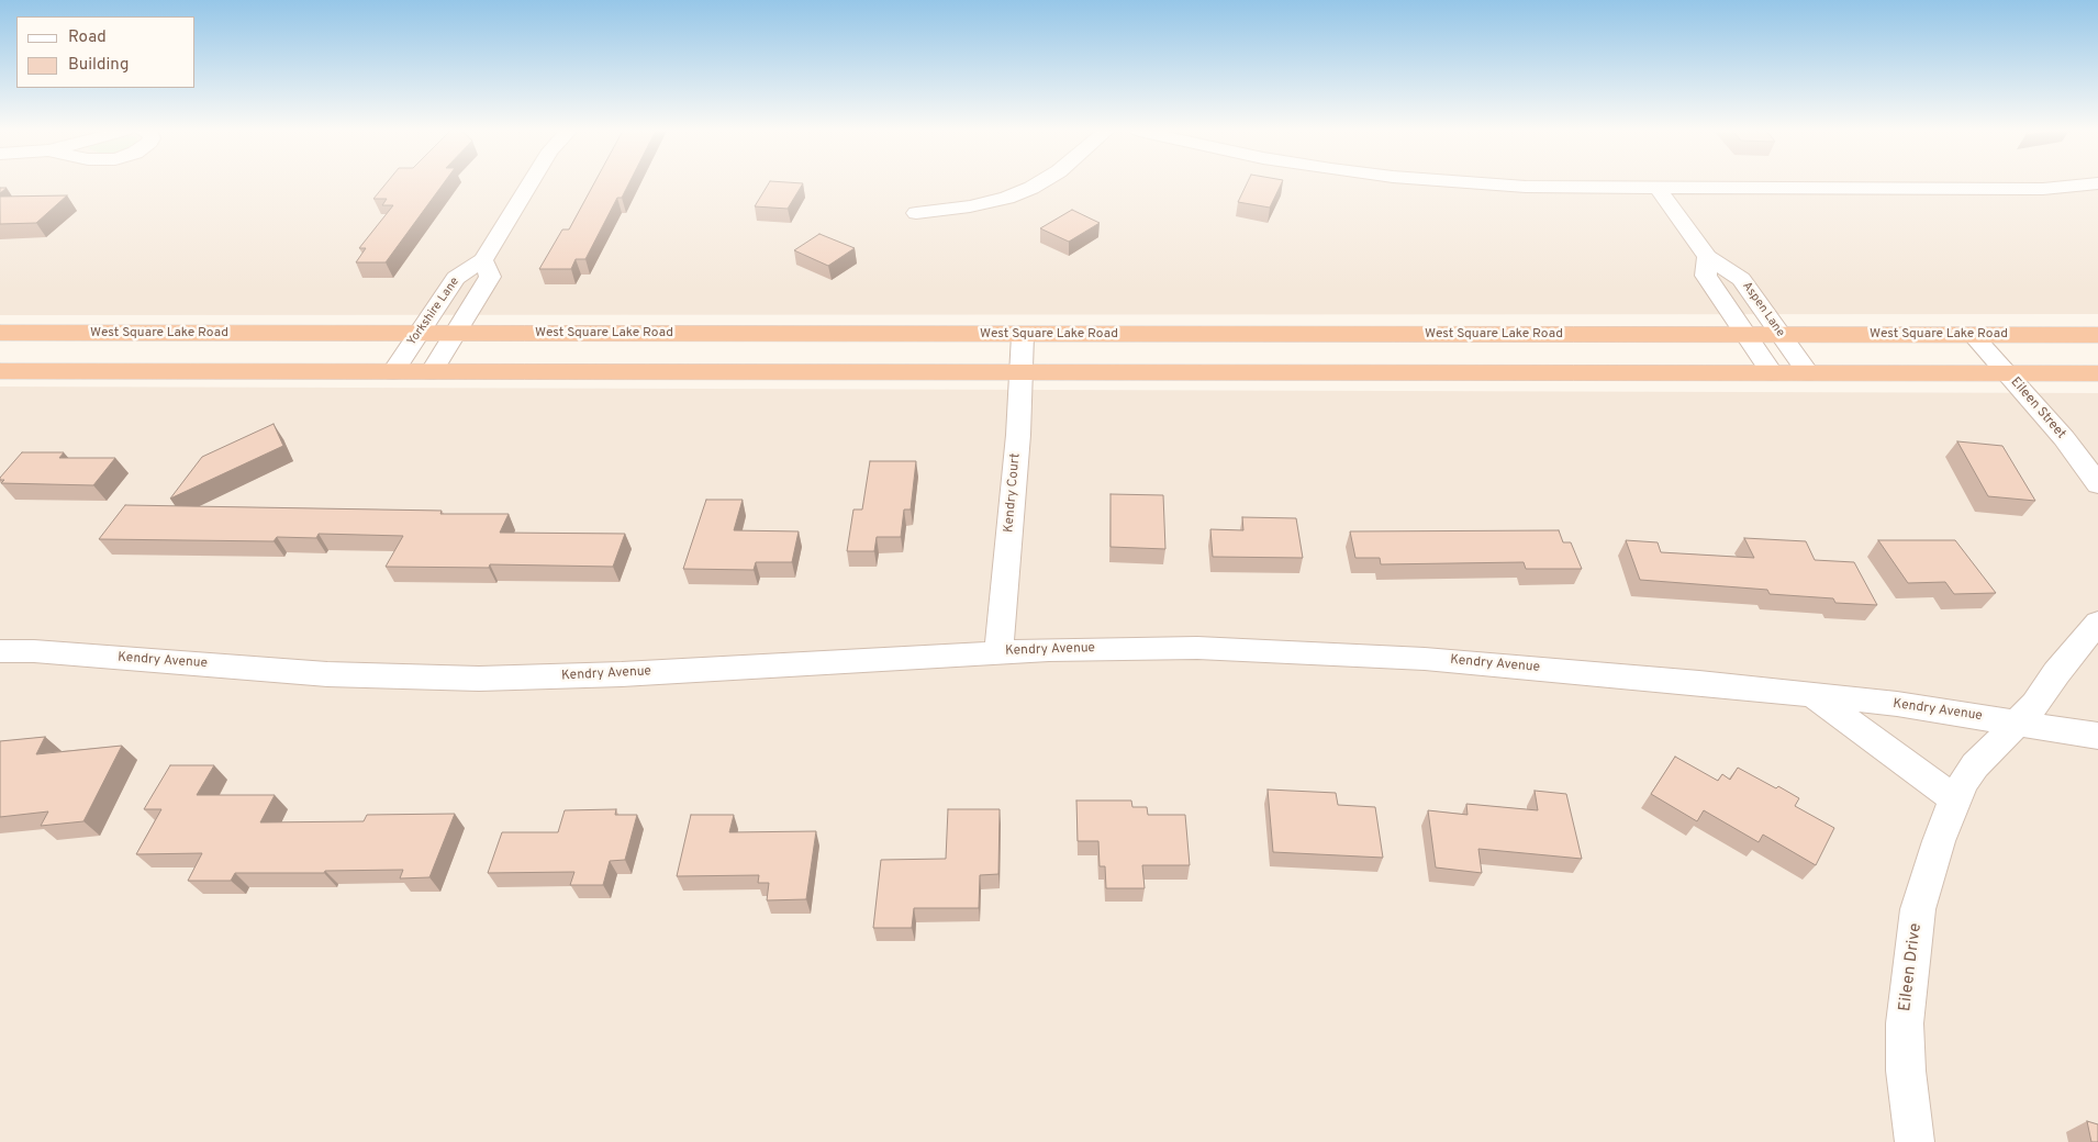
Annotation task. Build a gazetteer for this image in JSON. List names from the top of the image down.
{
  "streets": {
    "highway": ["West Square Lake Road"],
    "street": [
      "Aspen Lane",
      "Yorkshire Lane",
      "Eileen Street",
      "Kendry Court",
      "Kendry Avenue",
      "Eileen Drive"
    ]
  },
  "crossings": [
    ["Aspen Lane", "West Square Lake Road"],
    ["Yorkshire Lane", "West Square Lake Road"],
    ["West Square Lake Road", "Eileen Street"],
    ["West Square Lake Road", "Kendry Court"],
    ["Kendry Court", "Kendry Avenue"],
    ["Kendry Avenue", "Eileen Drive"]
  ],
  "legend": ["Road", "Building"]
}
